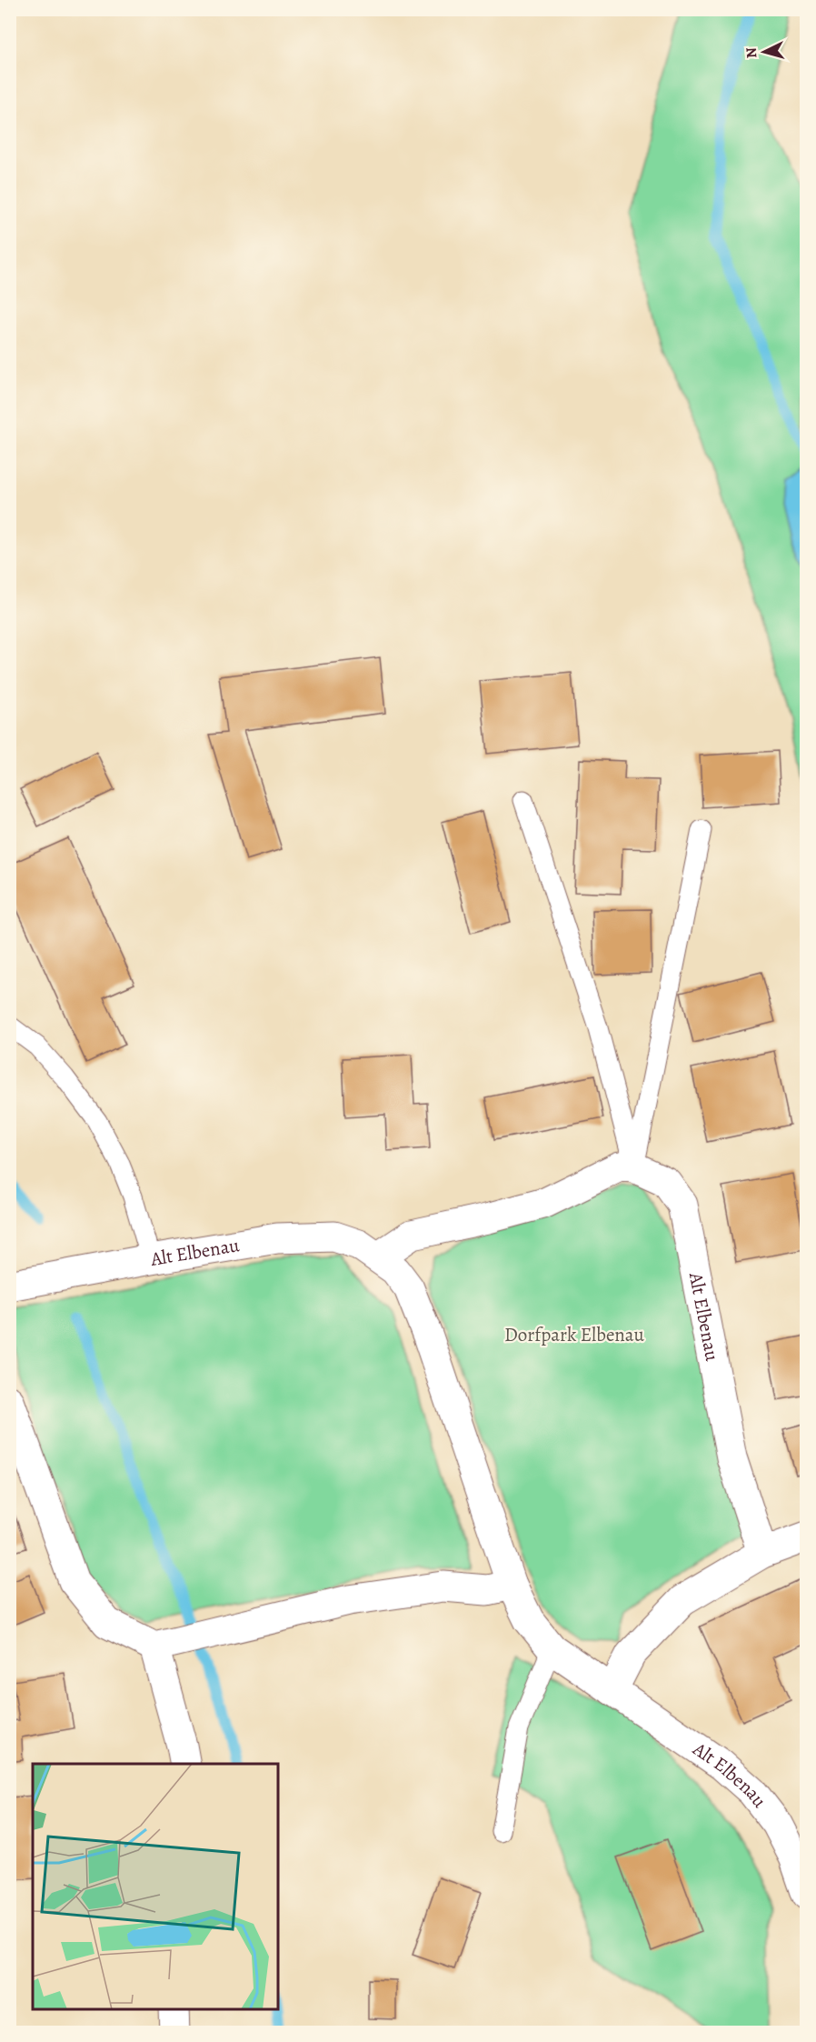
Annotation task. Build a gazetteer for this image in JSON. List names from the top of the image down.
{
  "streets": {
    "street": ["Alt Elbenau"]
  },
  "parks": ["Dorfpark Elbenau"],
  "north": "left"
}
